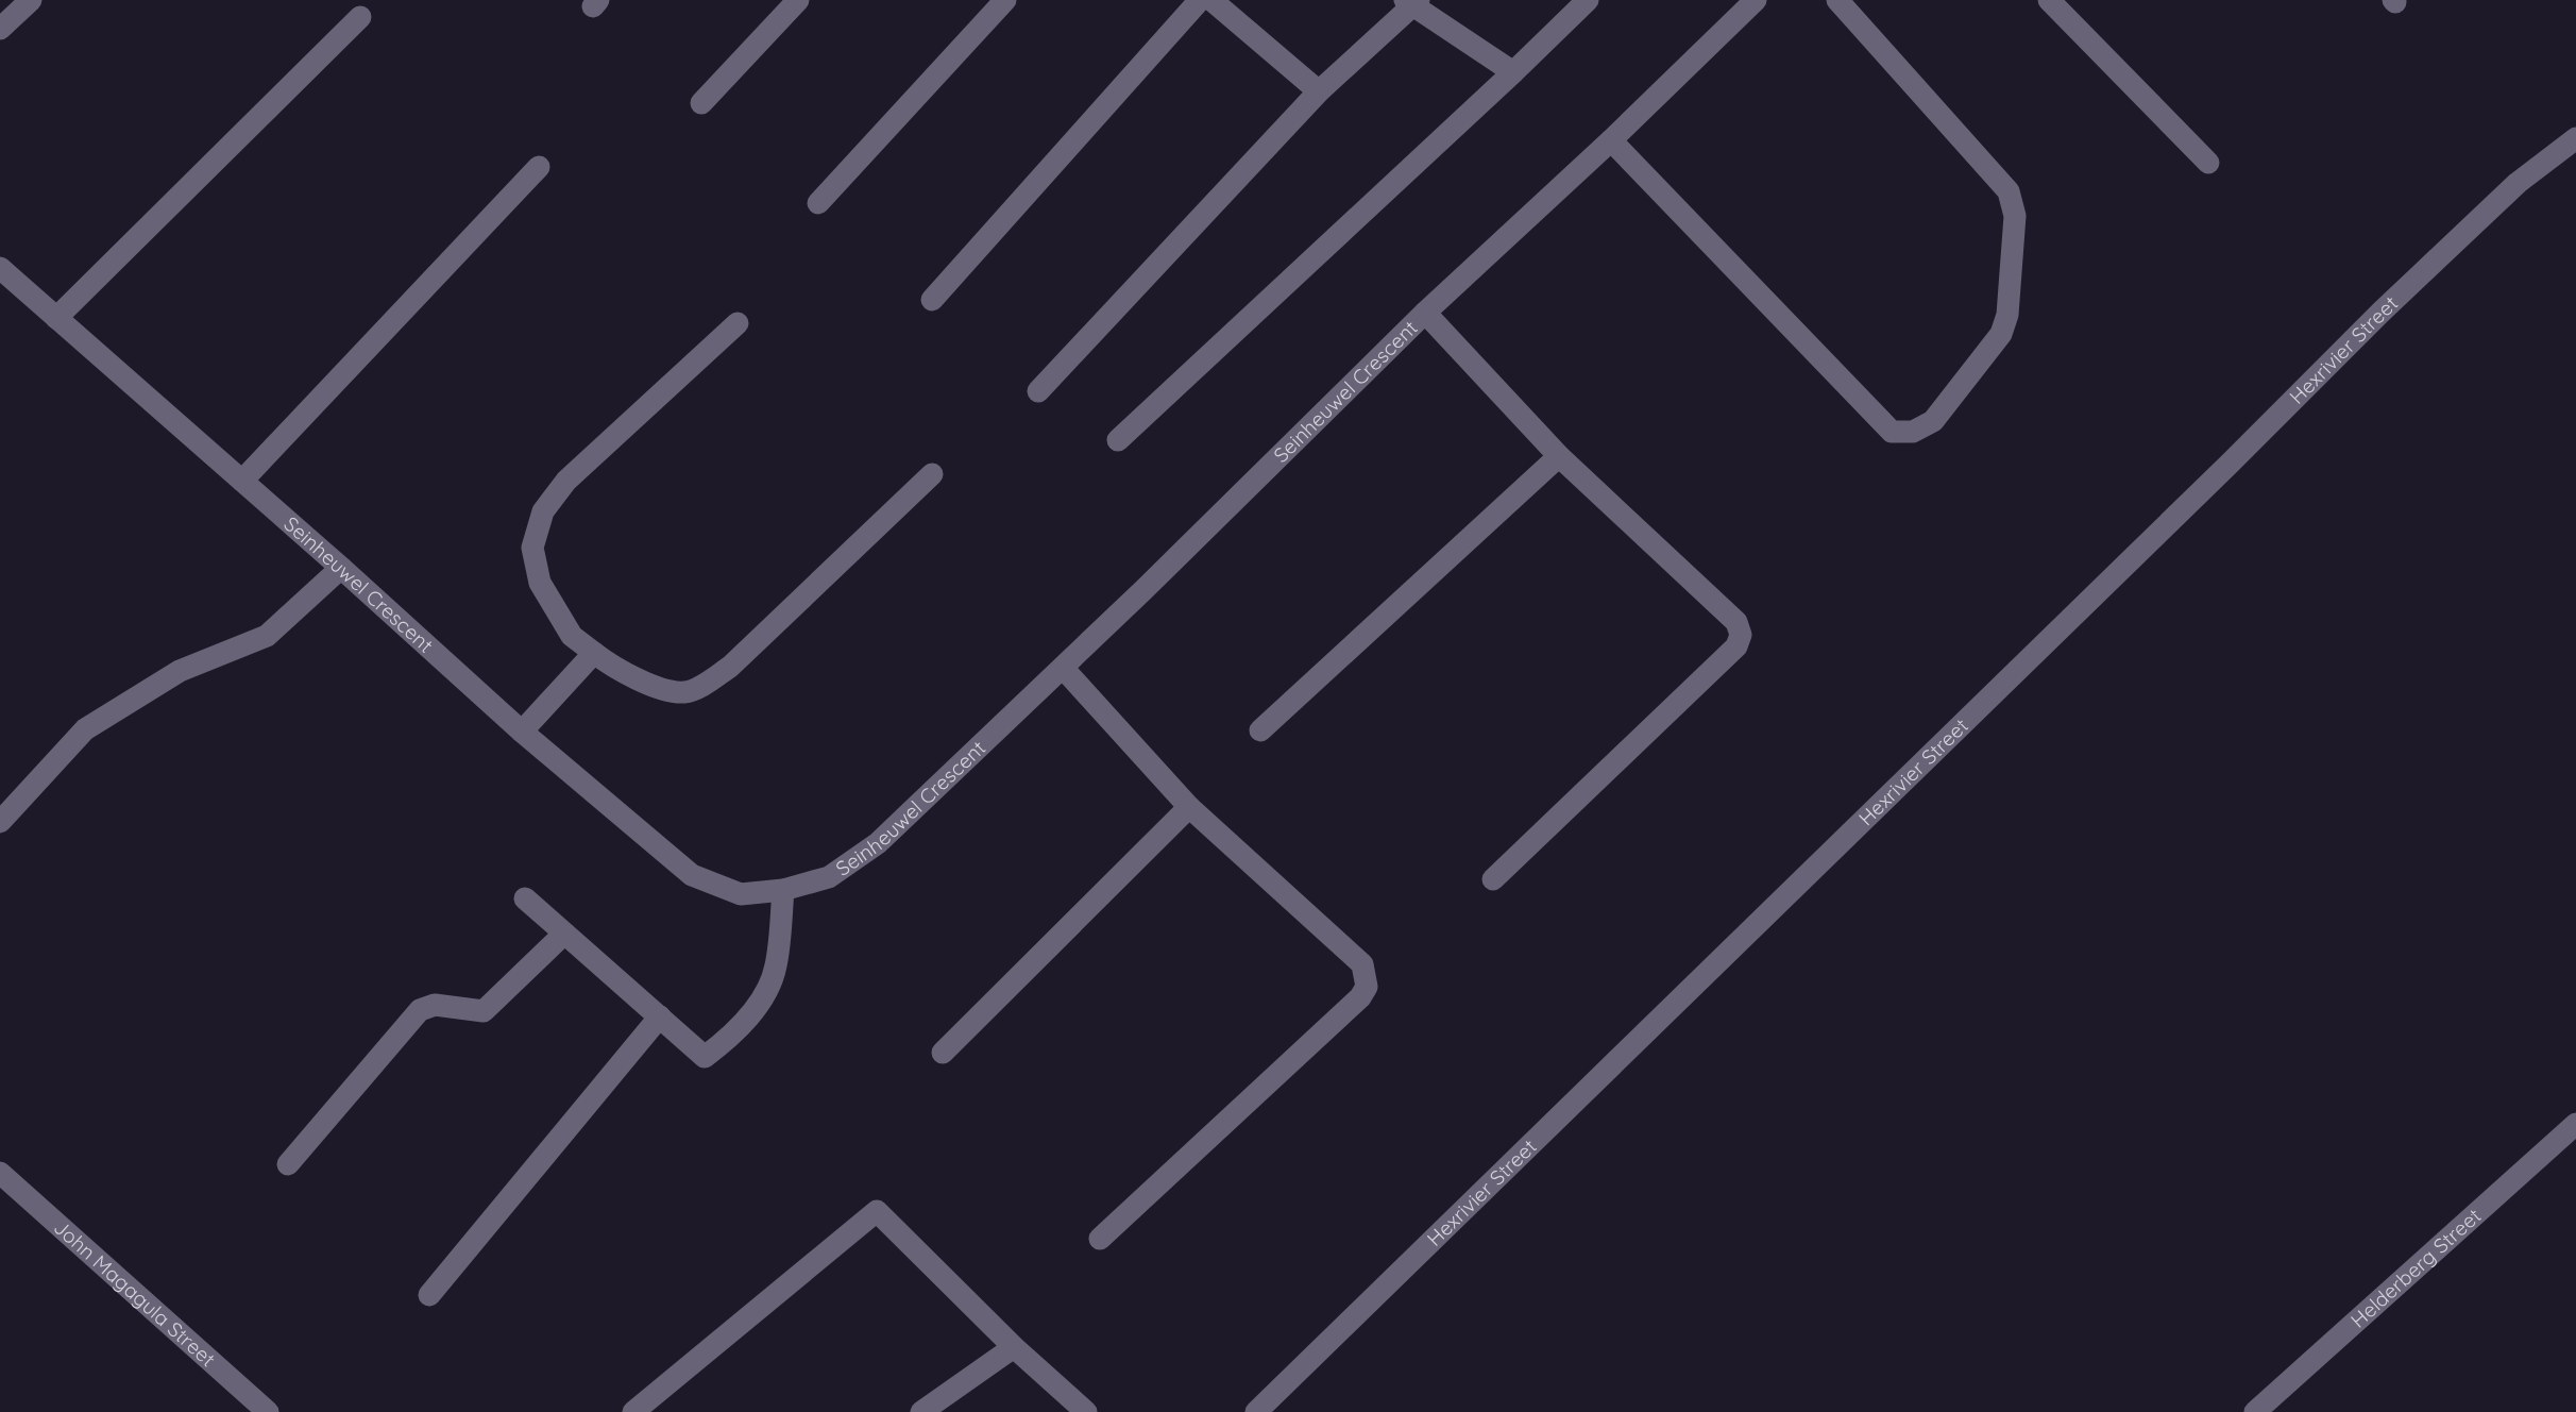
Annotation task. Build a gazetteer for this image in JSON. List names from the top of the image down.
{
  "streets": {
    "street": [
      "Hexrivier Street",
      "Seinheuwel Crescent",
      "Helderberg Street",
      "John Magagula Street"
    ]
  }
}
